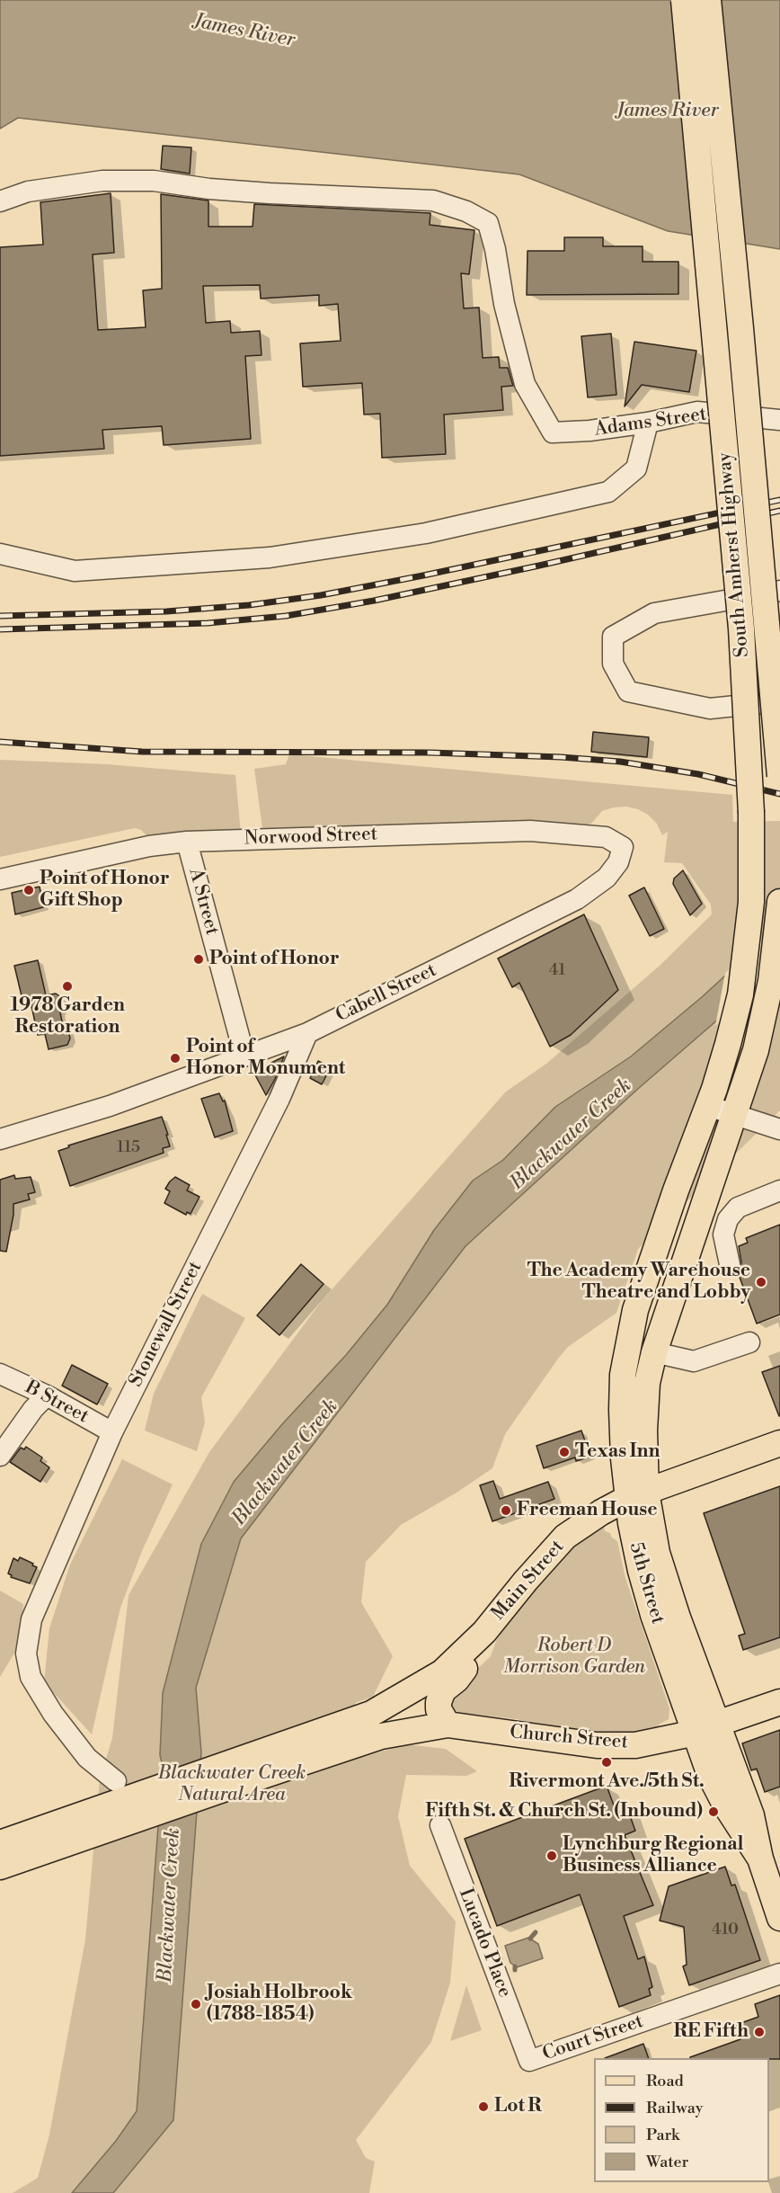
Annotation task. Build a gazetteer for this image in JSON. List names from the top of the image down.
{
  "streets": {
    "main road": [
      "South Amherst Highway",
      "Main Street",
      "5th Street",
      "Church Street"
    ],
    "street": [
      "Adams Street",
      "Norwood Street",
      "A Street",
      "Cabell Street",
      "Stonewall Street",
      "B Street",
      "Lucado Place",
      "Court Street"
    ]
  },
  "crossings": [
    ["South Amherst Highway", "5th Street"],
    ["Norwood Street", "A Street"],
    ["Norwood Street", "Cabell Street"],
    ["A Street", "Cabell Street"],
    ["Cabell Street", "Stonewall Street"],
    ["Stonewall Street", "B Street"],
    ["Main Street", "5th Street"],
    ["5th Street", "Church Street"],
    ["Lucado Place", "Court Street"]
  ],
  "water": ["James River", "Blackwater Creek"],
  "parks": ["Robert D Morrison Garden", "Blackwater Creek Natural Area"],
  "places": [
    "Point of Honor Gift Shop",
    "Point of Honor",
    "1978 Garden Restoration",
    "Point of Honor Monument",
    "The Academy Warehouse Theatre and Lobby",
    "Texas Inn",
    "Freeman House",
    "Rivermont Ave./5th St.",
    "Fifth St. & Church St. (Inbound)",
    "Lynchburg Regional Business Alliance",
    "Josiah Holbrook (1788-1854)",
    "RE Fifth",
    "Lot R"
  ],
  "house_numbers": ["41", "115", "410"],
  "legend": [
    "Road",
    "Railway",
    "Park",
    "Water"
  ]
}
